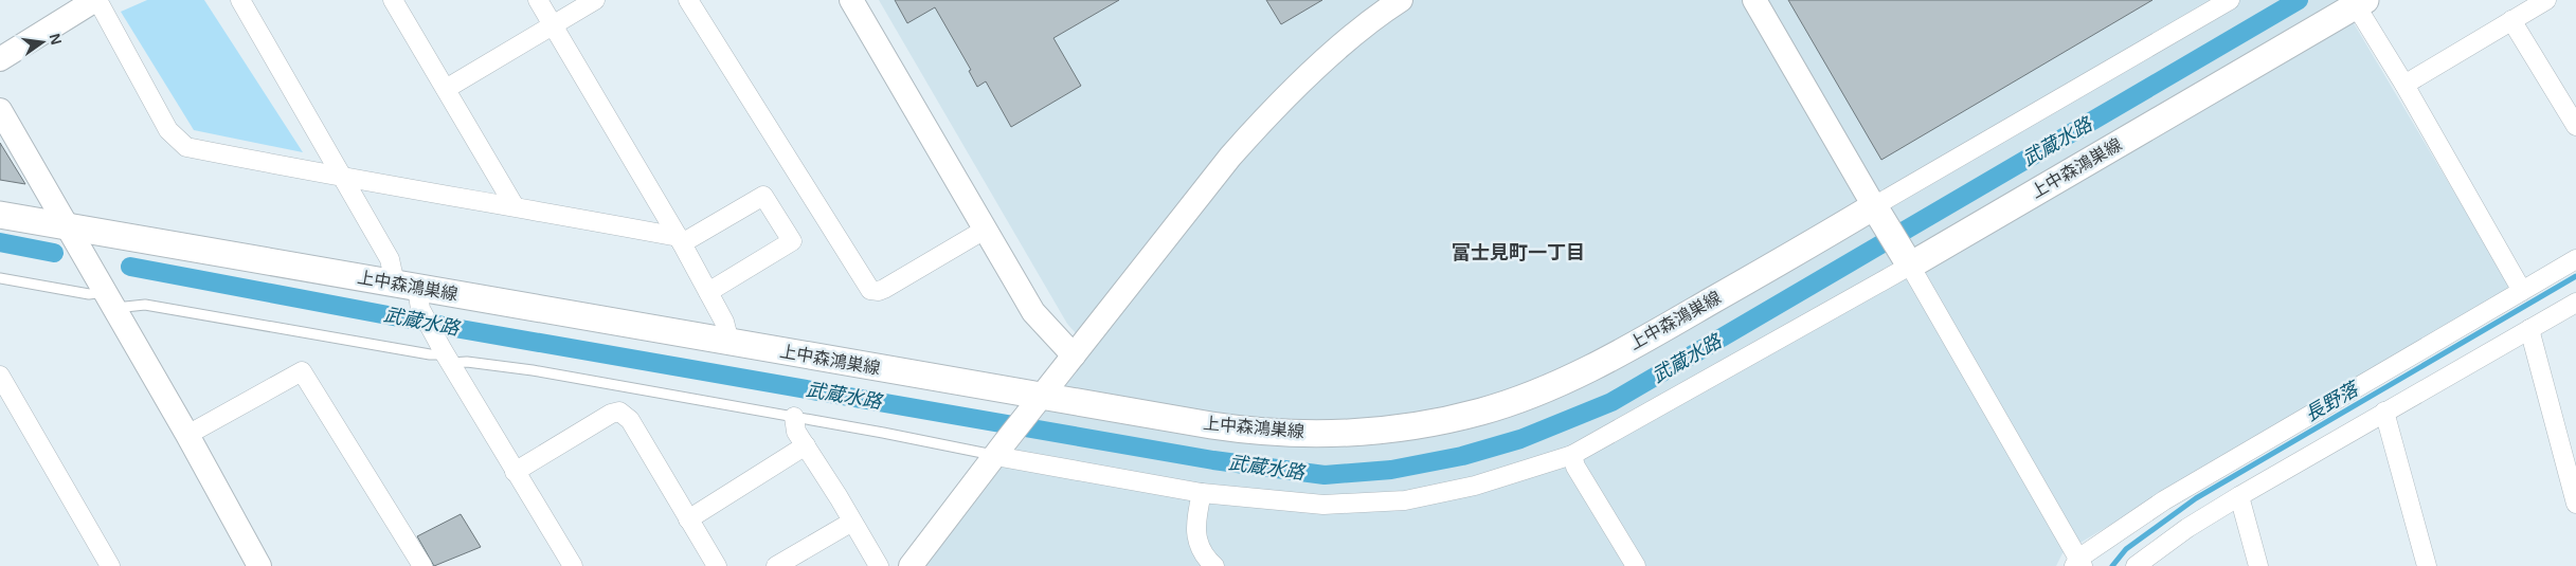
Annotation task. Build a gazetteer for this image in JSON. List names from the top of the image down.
{
  "streets": {
    "main road": ["上中森鴻巣線"]
  },
  "districts": ["富士見町一丁目"],
  "water": ["武蔵水路", "長野落"],
  "north": "right"
}
